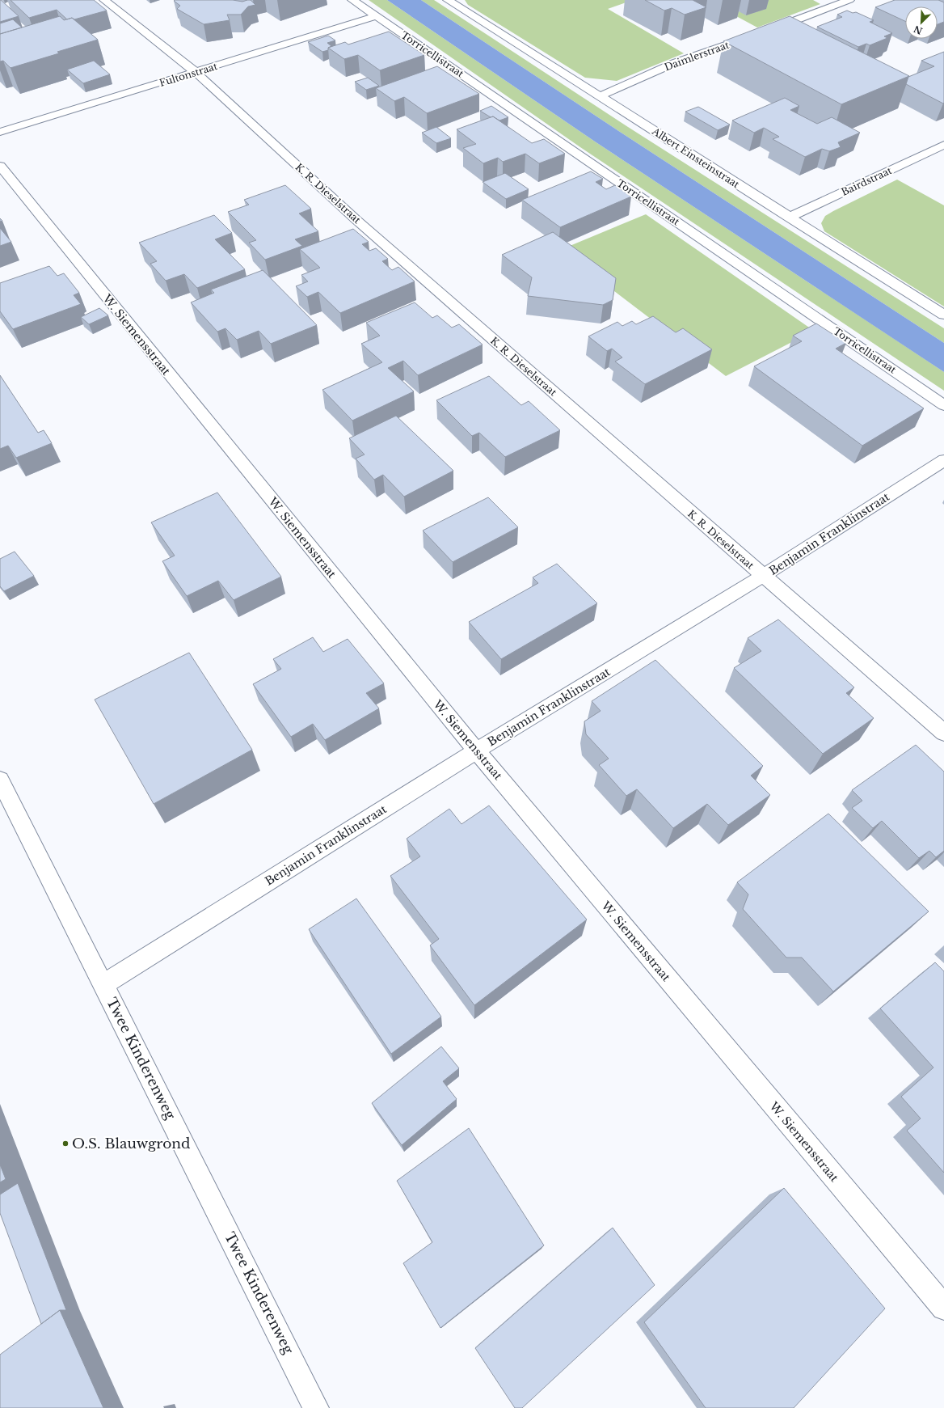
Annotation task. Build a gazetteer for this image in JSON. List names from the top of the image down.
{
  "streets": {
    "street": [
      "Torricellistraat",
      "Daimlerstraat",
      "Fultonstraat",
      "Albert Einsteinstraat",
      "Bairdstraat",
      "K. R. Dieselstraat",
      "W. Siemensstraat",
      "Benjamin Franklinstraat",
      "Twee Kinderenweg"
    ]
  },
  "crossings": [
    ["Torricellistraat", "Fultonstraat"],
    ["Daimlerstraat", "Albert Einsteinstraat"],
    ["Fultonstraat", "K. R. Dieselstraat"],
    ["Albert Einsteinstraat", "Bairdstraat"],
    ["K. R. Dieselstraat", "Benjamin Franklinstraat"],
    ["W. Siemensstraat", "Benjamin Franklinstraat"],
    ["Benjamin Franklinstraat", "Twee Kinderenweg"]
  ],
  "places": ["O.S. Blauwgrond"],
  "north": "bottom left"
}
